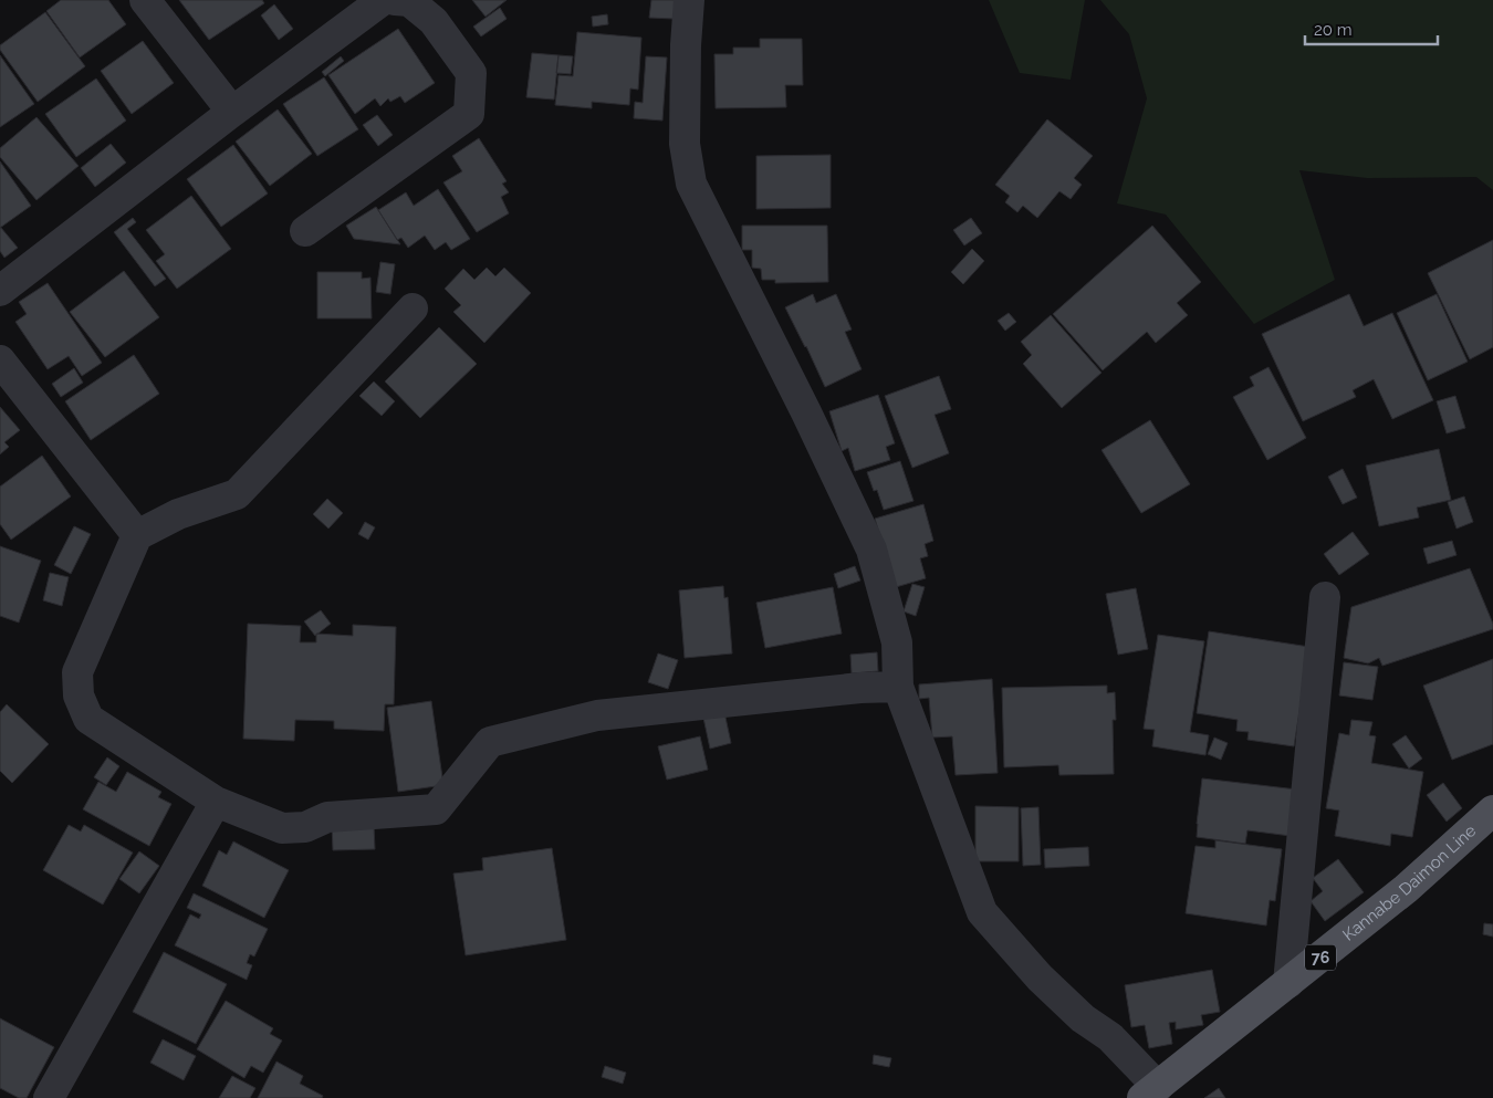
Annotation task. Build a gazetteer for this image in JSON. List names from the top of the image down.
{
  "streets": {
    "main road": ["Kannabe Daimon Line", "76"]
  },
  "scale_bar": "20 m"
}
